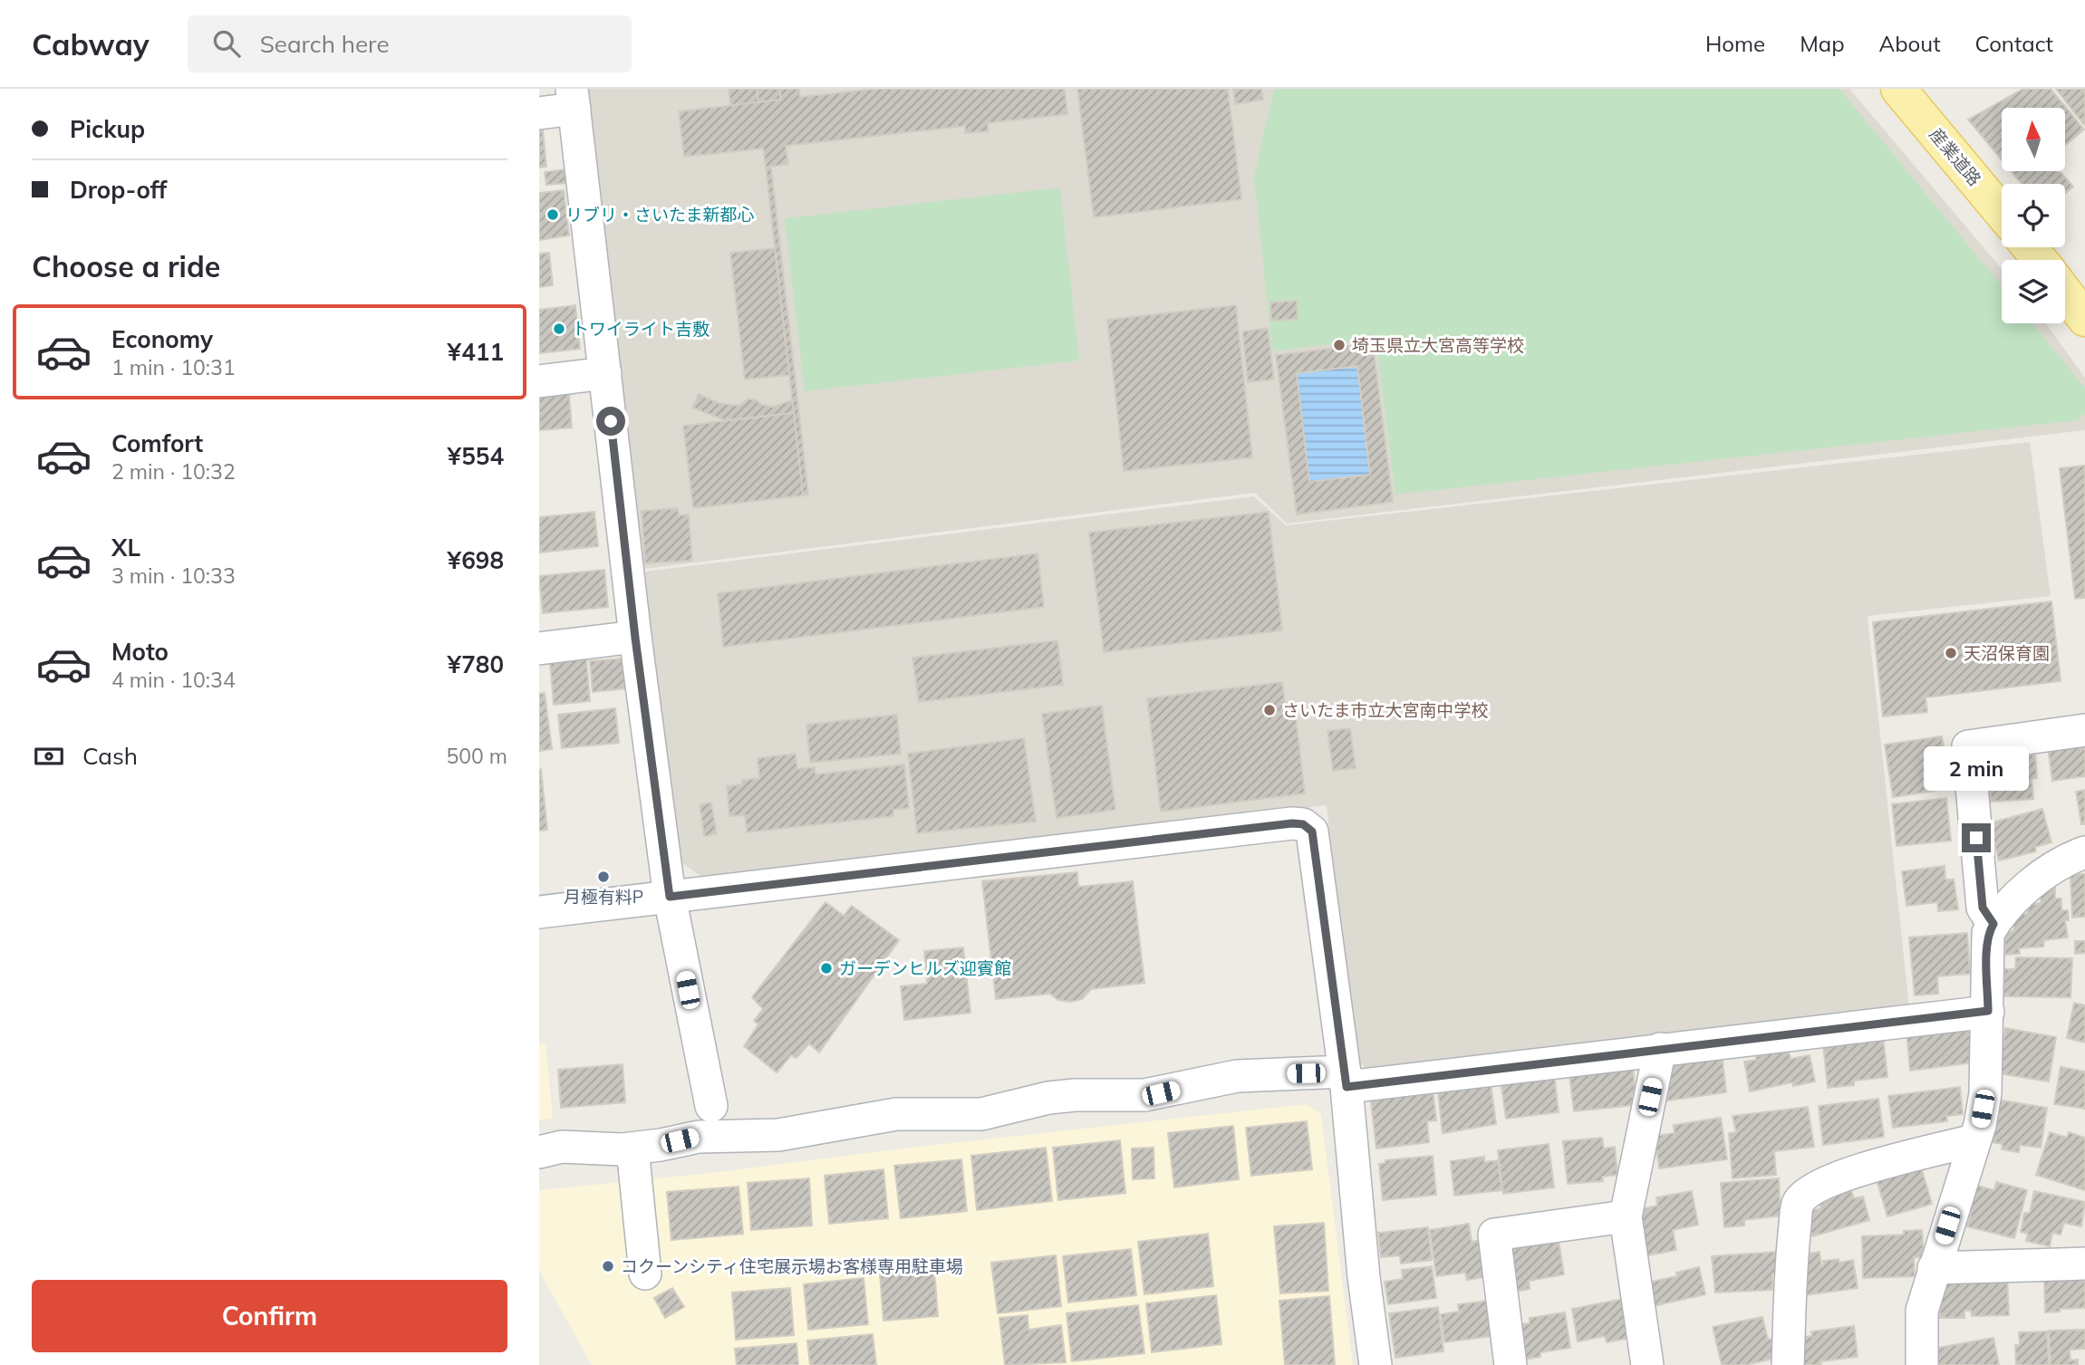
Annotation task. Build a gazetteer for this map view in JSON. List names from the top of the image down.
{
  "streets": {
    "main road": ["産業道路"]
  },
  "places": [
    "リブリ・さいたま新都心",
    "トワイライト吉敷",
    "埼玉県立大宮高等学校",
    "天沼保育園",
    "さいたま市立大宮南中学校",
    "月極有料P",
    "ガーデンヒルズ迎賓館",
    "コクーンシティ住宅展示場お客様専用駐車場"
  ],
  "north": "top",
  "page": {
    "header": "Cabway",
    "search": "Search here",
    "nav": [
      "Home",
      "Map",
      "About",
      "Contact"
    ],
    "banner": ["Pickup", "Drop-off"],
    "heading": "Choose a ride",
    "list": [
      {
        "name": "Economy",
        "note": "1 min · 10:31",
        "value": "¥411"
      },
      {
        "name": "Comfort",
        "note": "2 min · 10:32",
        "value": "¥554"
      },
      {
        "name": "XL",
        "note": "3 min · 10:33",
        "value": "¥698"
      },
      {
        "name": "Moto",
        "note": "4 min · 10:34",
        "value": "¥780"
      }
    ],
    "pay": ["Cash", "500 m"],
    "bubble": "2 min",
    "buttons": "Confirm"
  }
}
